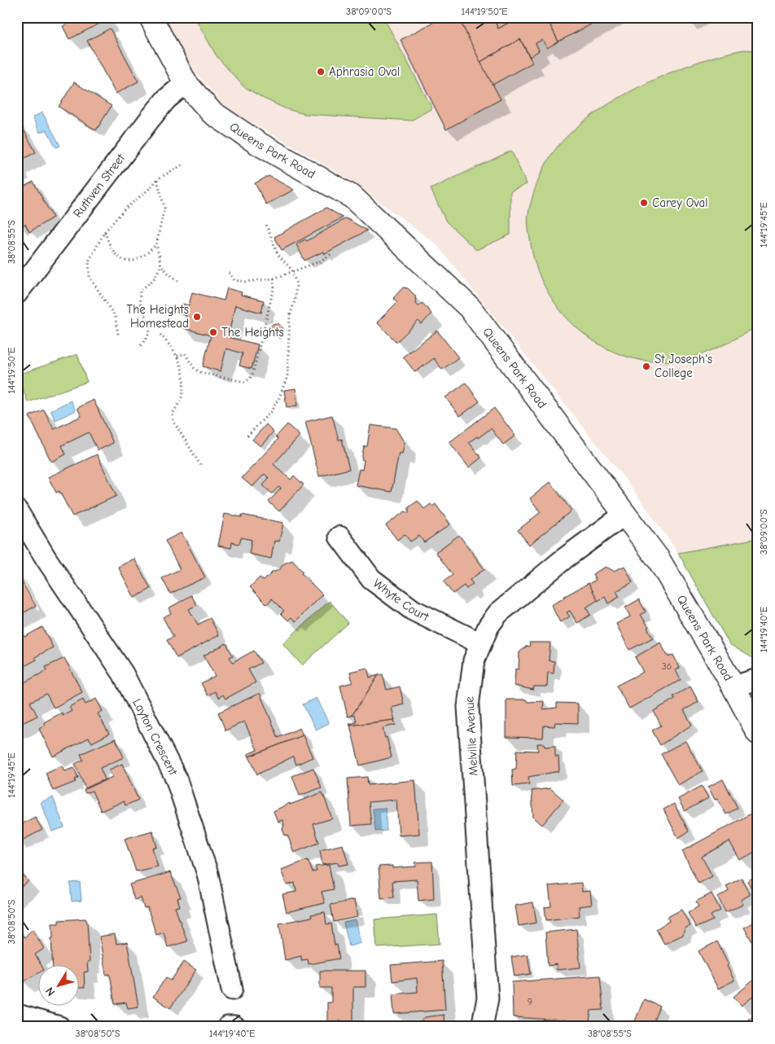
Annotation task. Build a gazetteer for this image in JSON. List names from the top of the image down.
{
  "streets": {
    "main road": ["Queens Park Road"],
    "street": [
      "Ruthven Street",
      "Whyte Court",
      "Melville Avenue",
      "Layton Crescent"
    ]
  },
  "crossings": [
    ["Queens Park Road", "Ruthven Street"],
    ["Queens Park Road", "Melville Avenue"],
    ["Whyte Court", "Melville Avenue"]
  ],
  "places": [
    "Aphrasia Oval",
    "Carey Oval",
    "The Heights Homestead",
    "The Heights",
    "St Joseph's College"
  ],
  "house_numbers": ["36", "9"],
  "north": "bottom left",
  "coordinates": [
    "38°09'00\"S",
    "144°19'50\"E",
    "144°19'45\"E",
    "38°08'55\"S",
    "144°19'40\"E",
    "38°08'50\"S"
  ]
}
